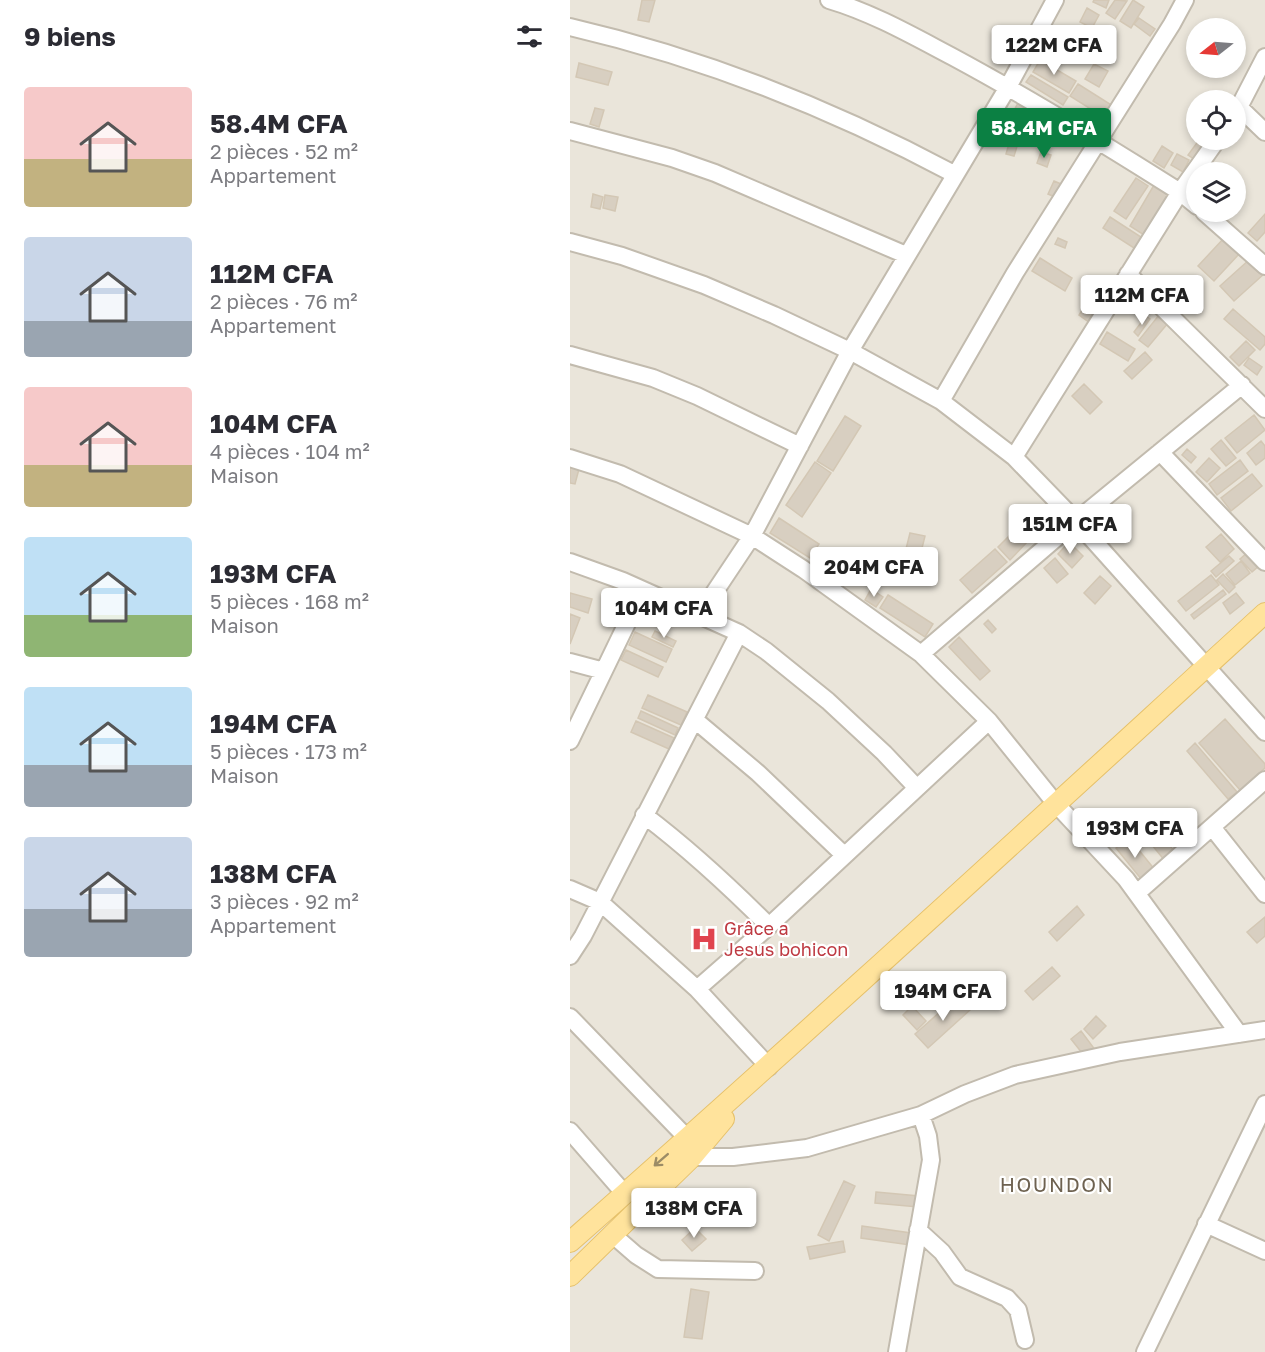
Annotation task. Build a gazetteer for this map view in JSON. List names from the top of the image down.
{
  "districts": ["HOUNDON"],
  "places": {
    "hospital": ["Grâce a Jesus bohicon"]
  },
  "north": "left",
  "page": {
    "heading": "9 biens",
    "price": [
      "122M CFA",
      "58.4M CFA",
      "112M CFA",
      "151M CFA",
      "204M CFA",
      "104M CFA",
      "193M CFA",
      "194M CFA",
      "138M CFA"
    ],
    "list": [
      {
        "name": "58.4M CFA",
        "note": "2 pièces · 52 m² · Appartement"
      },
      {
        "name": "112M CFA",
        "note": "2 pièces · 76 m² · Appartement"
      },
      {
        "name": "104M CFA",
        "note": "4 pièces · 104 m² · Maison"
      },
      {
        "name": "193M CFA",
        "note": "5 pièces · 168 m² · Maison"
      },
      {
        "name": "194M CFA",
        "note": "5 pièces · 173 m² · Maison"
      },
      {
        "name": "138M CFA",
        "note": "3 pièces · 92 m² · Appartement"
      }
    ]
  }
}
